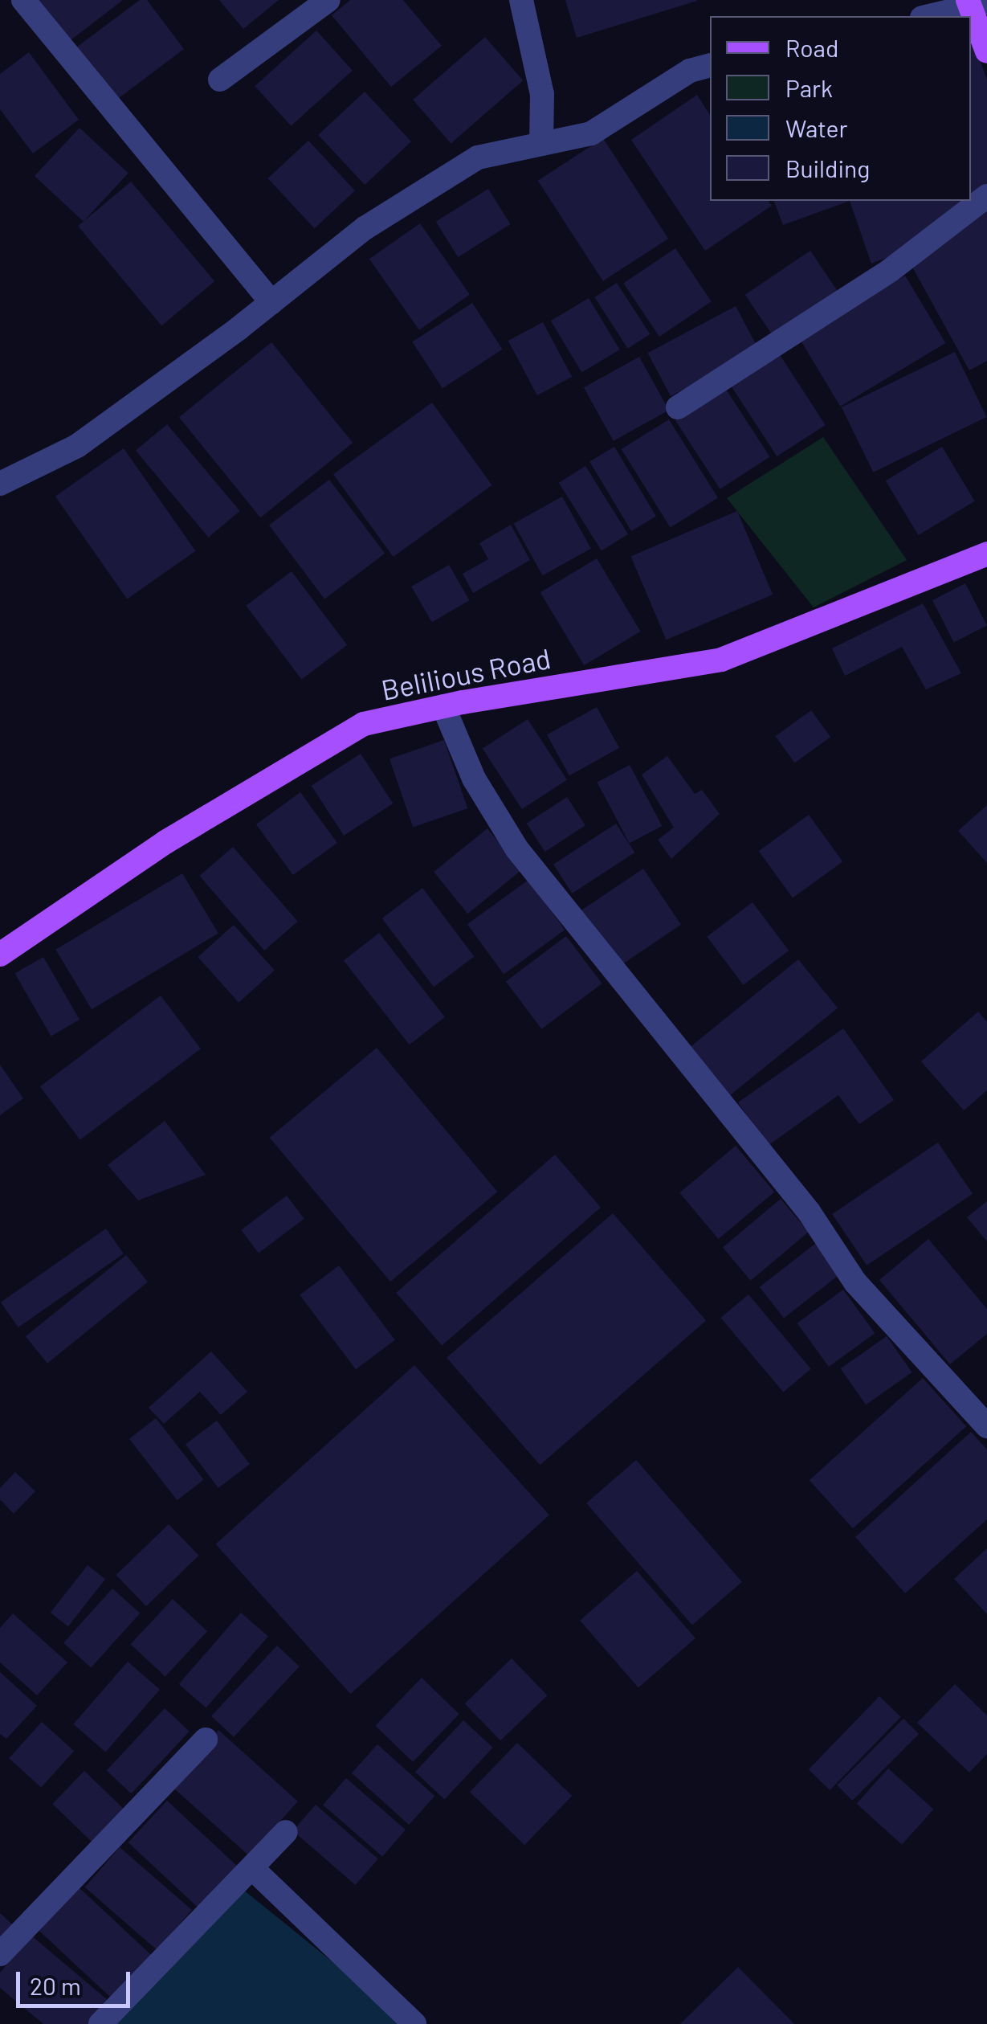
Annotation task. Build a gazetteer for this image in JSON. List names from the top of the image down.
{
  "streets": {
    "main road": ["Belilious Road"]
  },
  "legend": [
    "Road",
    "Park",
    "Water",
    "Building"
  ],
  "scale_bar": "20 m"
}
